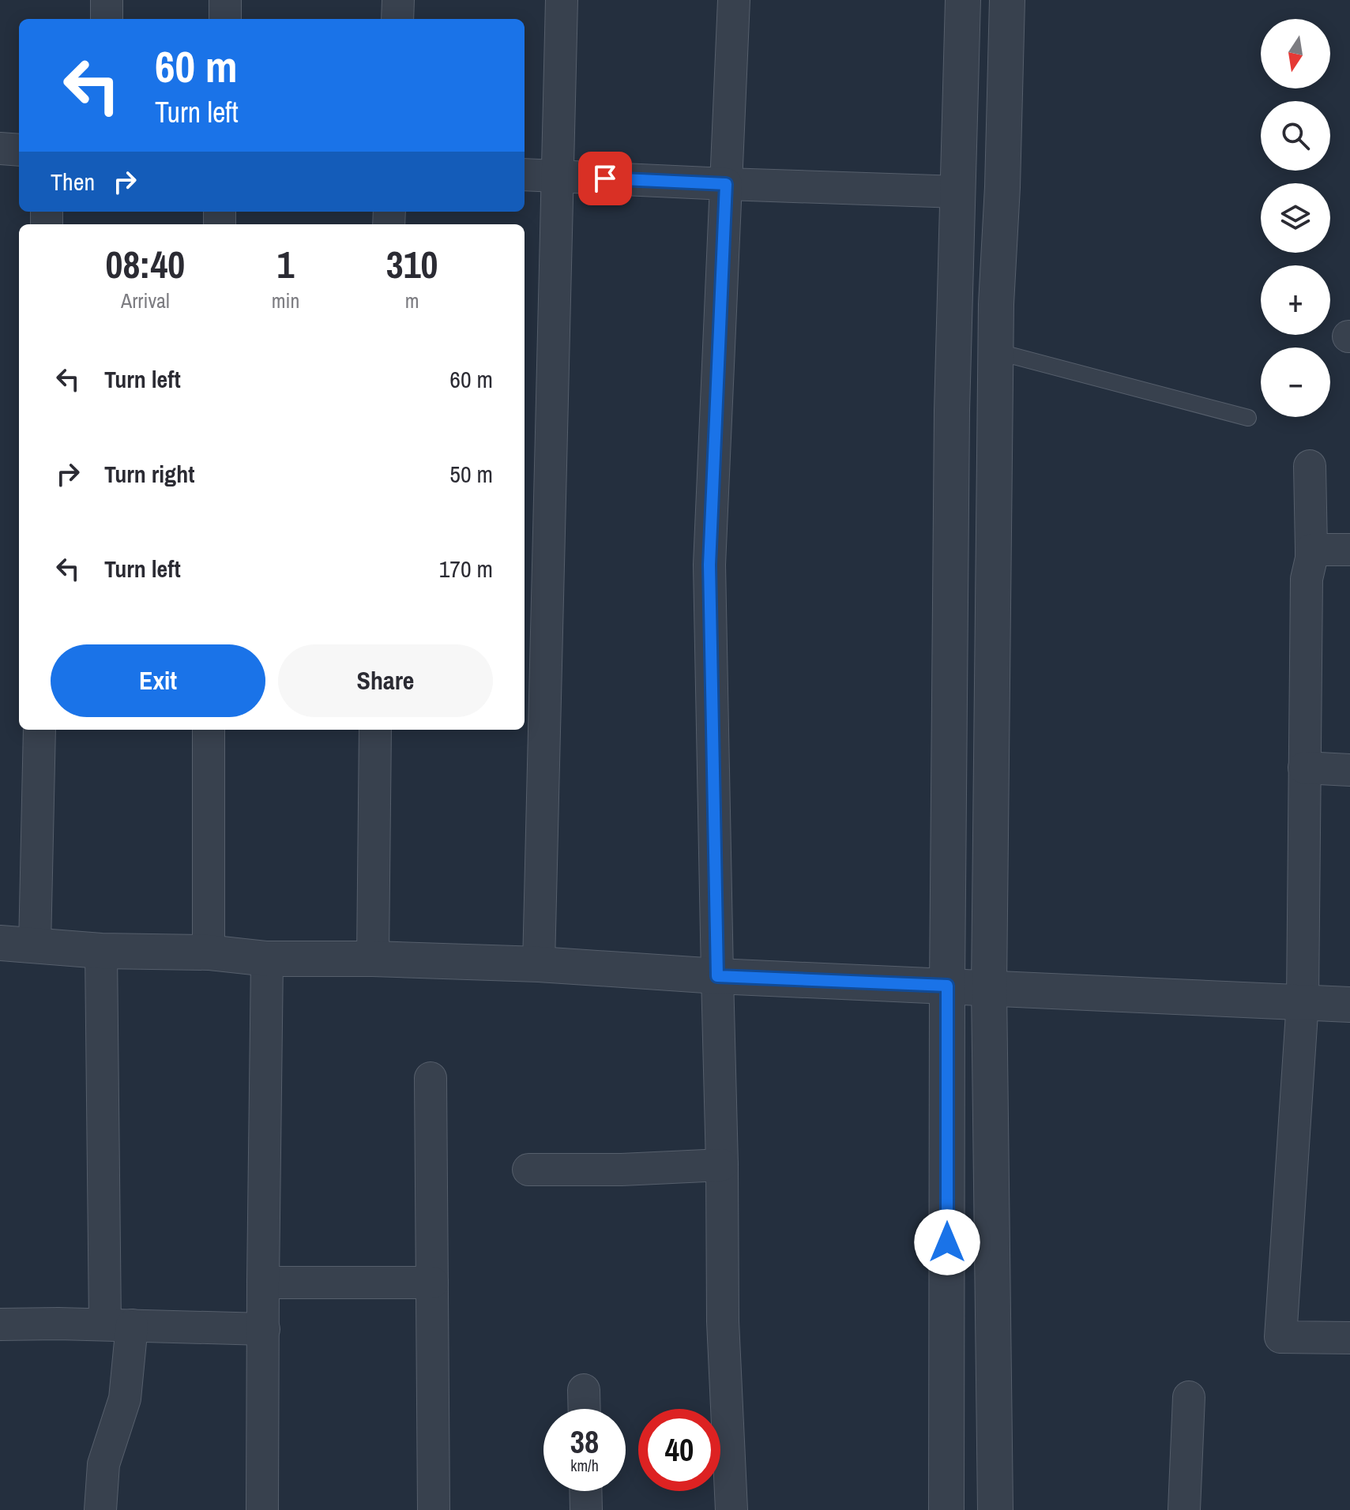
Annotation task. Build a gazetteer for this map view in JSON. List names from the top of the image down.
{
  "north": "bottom",
  "page": {
    "map_buttons": ["+", "−"],
    "turn": ["60 m", "Turn left"],
    "then": "Then",
    "eta": [
      "08:40",
      "Arrival",
      "1",
      "min",
      "310",
      "m"
    ],
    "list": [
      {
        "name": "Turn left",
        "value": "60 m"
      },
      {
        "name": "Turn right",
        "value": "50 m"
      },
      {
        "name": "Turn left",
        "value": "170 m"
      }
    ],
    "buttons": ["Exit", "Share"],
    "speed": "38 km/h",
    "limit": "40"
  }
}
